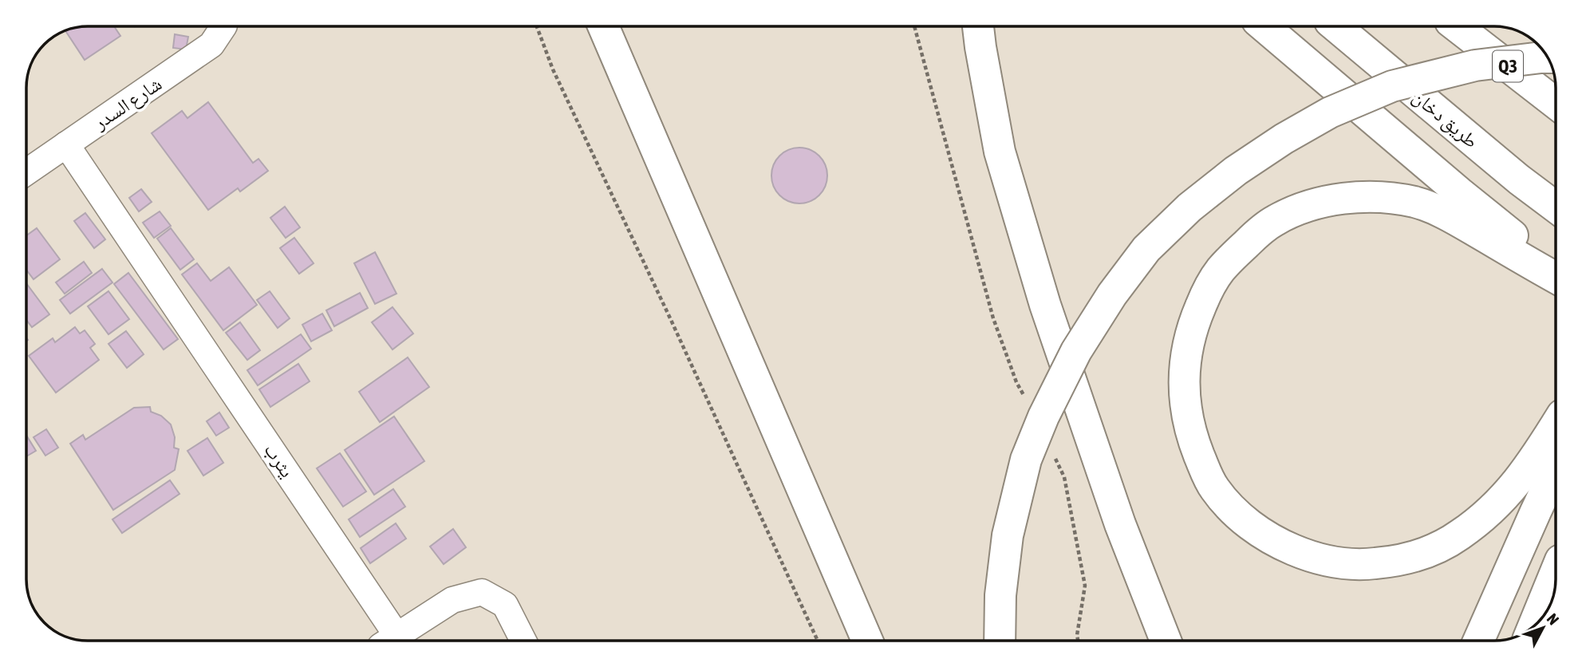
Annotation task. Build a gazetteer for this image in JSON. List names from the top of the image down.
{
  "streets": {
    "main road": ["Q3", "طريق دخان"],
    "street": ["شارع السدر", "يثرب"]
  },
  "crossings": [
    ["شارع السدر", "يثرب"]
  ],
  "north": "top right"
}
